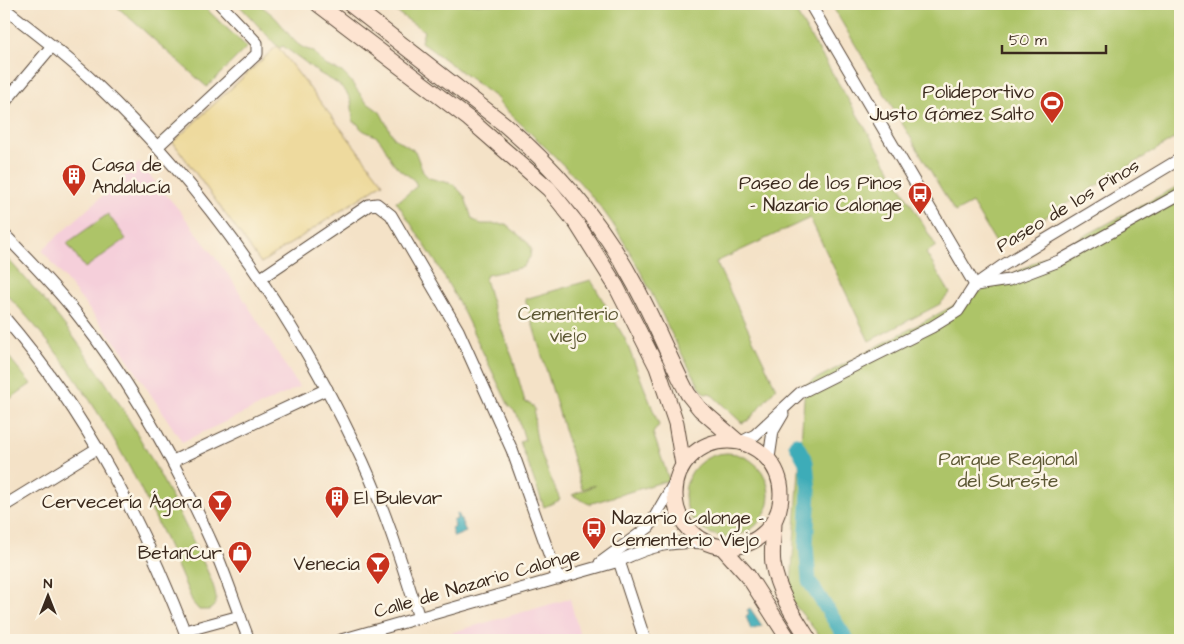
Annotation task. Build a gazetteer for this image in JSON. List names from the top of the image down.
{
  "streets": {
    "street": ["Paseo de los Pinos", "Calle de Nazario Calonge"]
  },
  "crossings": [
    ["Paseo de los Pinos", "Calle de Nazario Calonge"]
  ],
  "parks": ["Cementerio viejo", "Parque Regional del Sureste"],
  "places": {
    "sports": ["Polideportivo Justo Gómez Salto"],
    "building": ["Casa de Andalucía", "El Bulevar"],
    "bus stop": ["Paseo de los Pinos - Nazario Calonge", "Nazario Calonge - Cementerio Viejo"],
    "bar": ["Cervecería Ágora", "Venecia"],
    "shop": ["BetanCur"]
  },
  "scale_bar": "50 m",
  "north": "top"
}
